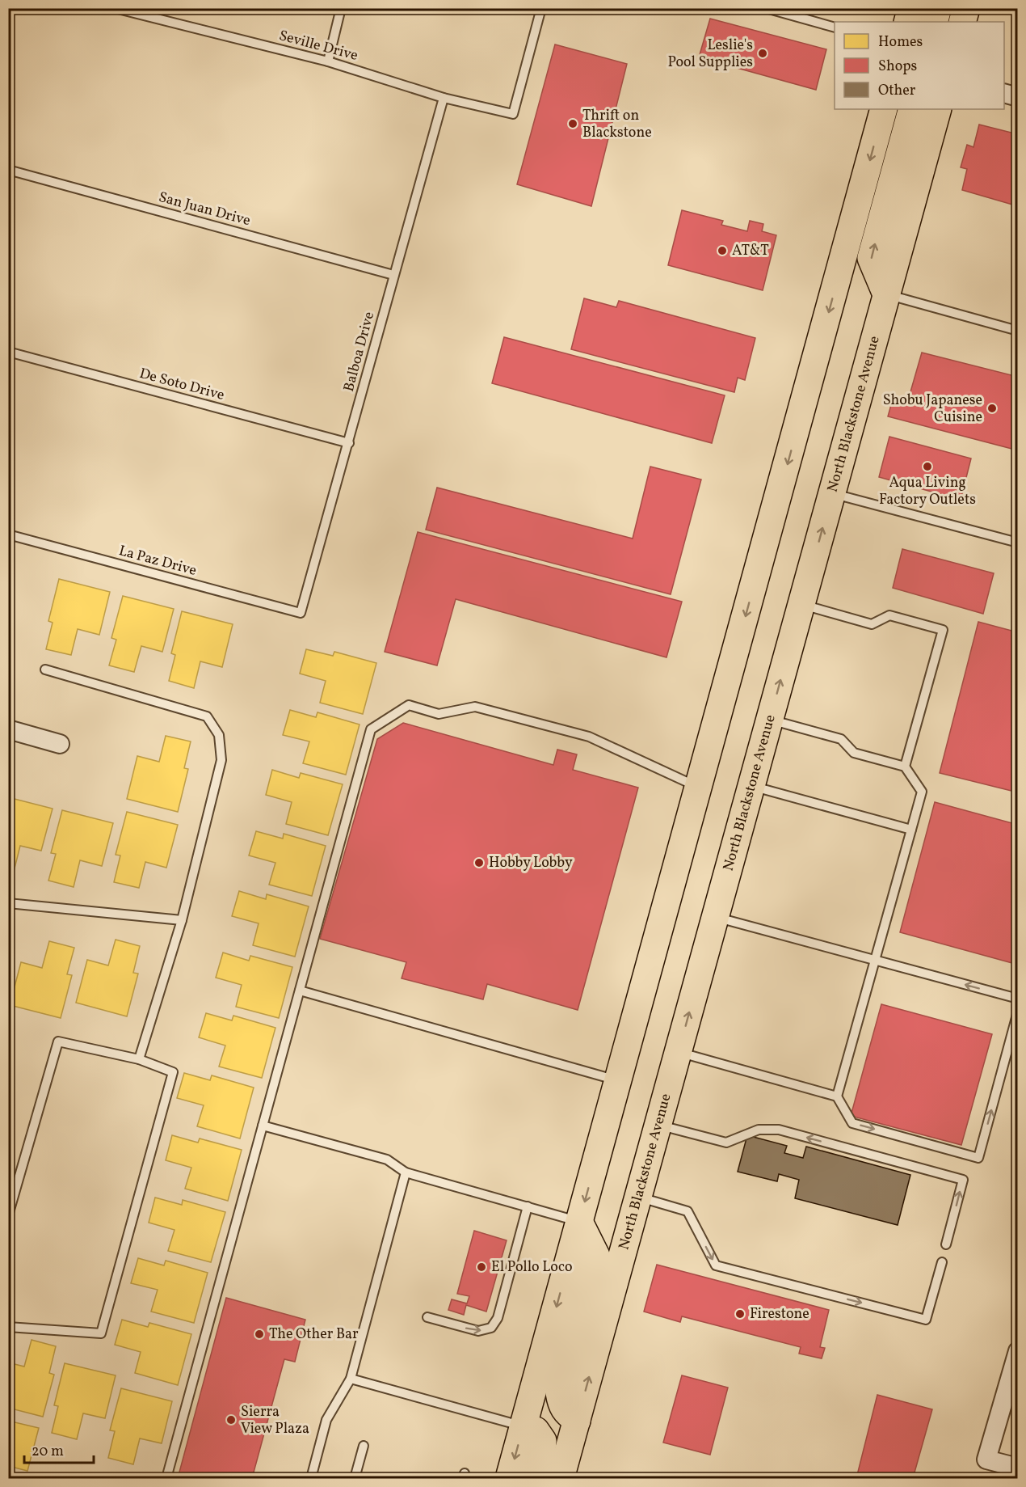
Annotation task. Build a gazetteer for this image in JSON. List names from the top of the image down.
{
  "streets": {
    "main road": ["North Blackstone Avenue"],
    "lane": [
      "Seville Drive",
      "San Juan Drive",
      "Balboa Drive",
      "De Soto Drive",
      "La Paz Drive"
    ]
  },
  "crossings": [
    ["Seville Drive", "Balboa Drive"],
    ["San Juan Drive", "Balboa Drive"],
    ["Balboa Drive", "De Soto Drive"],
    ["Balboa Drive", "La Paz Drive"]
  ],
  "places": [
    "Leslie's Pool Supplies",
    "Thrift on Blackstone",
    "AT&T",
    "Shobu Japanese Cuisine",
    "Aqua Living Factory Outlets",
    "Hobby Lobby",
    "El Pollo Loco",
    "Firestone",
    "The Other Bar",
    "Sierra View Plaza"
  ],
  "legend": ["Homes", "Shops", "Other"],
  "scale_bar": "20 m"
}
